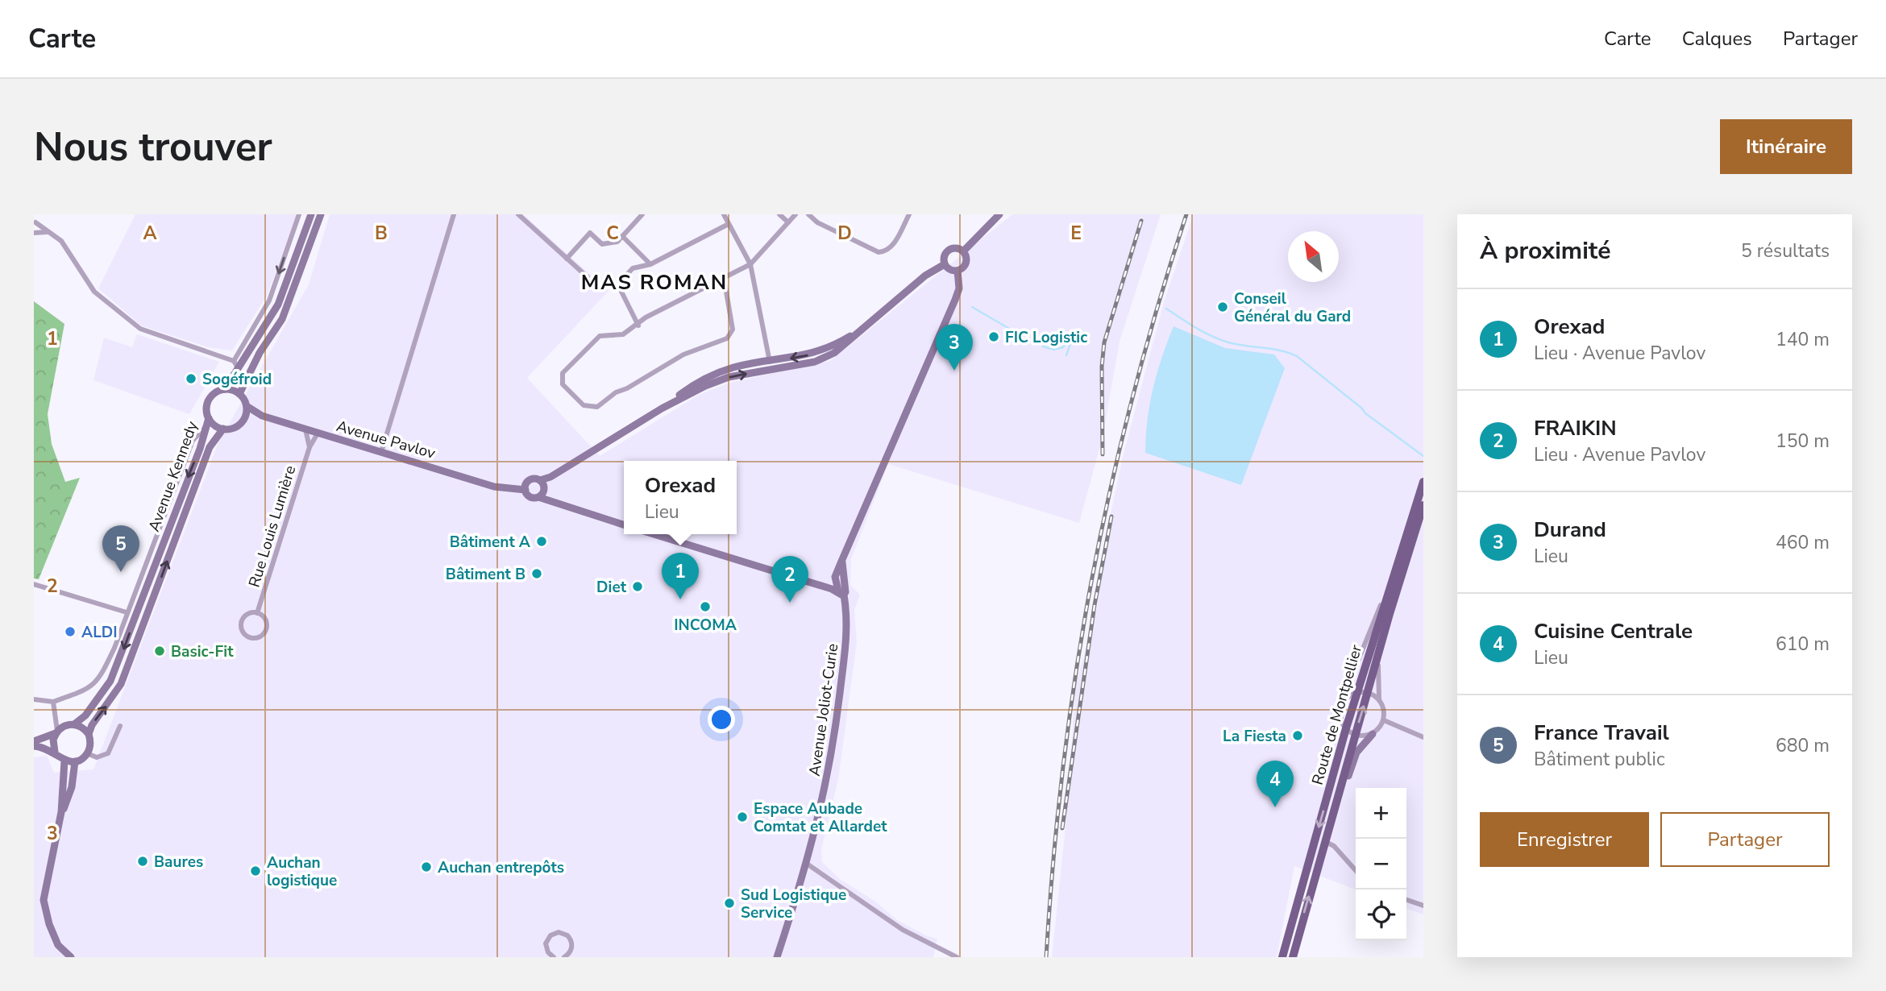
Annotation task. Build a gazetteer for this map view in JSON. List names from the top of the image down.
{
  "streets": {
    "main road": ["Route de Montpellier"],
    "street": [
      "Avenue Pavlov",
      "Avenue Kennedy",
      "Rue Louis Lumière",
      "Avenue Joliot-Curie"
    ]
  },
  "crossings": [
    ["Avenue Pavlov", "Avenue Kennedy"],
    ["Avenue Pavlov", "Rue Louis Lumière"]
  ],
  "districts": ["MAS ROMAN"],
  "places": [
    "Conseil Général du Gard",
    "FIC Logistic",
    "Sogéfroid",
    "Bâtiment A",
    "Bâtiment B",
    "Diet",
    "INCOMA",
    "ALDI",
    "Basic-Fit",
    "La Fiesta",
    "Espace Aubade Comtat et Allardet",
    "Baures",
    "Auchan entrepôts",
    "Auchan logistique",
    "Sud Logistique Service"
  ],
  "north": "top left",
  "page": {
    "header": "Carte",
    "nav": ["Carte", "Calques", "Partager"],
    "buttons": [
      "Itinéraire",
      ["Enregistrer", "Partager"]
    ],
    "title": "Nous trouver",
    "heading": ["À proximité", "5 résultats"],
    "list": [
      {
        "mark": "1",
        "name": "Orexad",
        "note": "Lieu · Avenue Pavlov",
        "value": "140 m"
      },
      {
        "mark": "2",
        "name": "FRAIKIN",
        "note": "Lieu · Avenue Pavlov",
        "value": "150 m"
      },
      {
        "mark": "3",
        "name": "Durand",
        "note": "Lieu",
        "value": "460 m"
      },
      {
        "mark": "4",
        "name": "Cuisine Centrale",
        "note": "Lieu",
        "value": "610 m"
      },
      {
        "mark": "5",
        "name": "France Travail",
        "note": "Bâtiment public",
        "value": "680 m"
      }
    ],
    "pins": [
      "3",
      "5",
      "1",
      "2",
      "4"
    ],
    "popup": ["Orexad", "Lieu"],
    "map_buttons": ["+", "−"]
  },
  "grid": {
    "columns": [
      "A",
      "B",
      "C",
      "D",
      "E"
    ],
    "rows": ["1", "2", "3"]
  }
}
